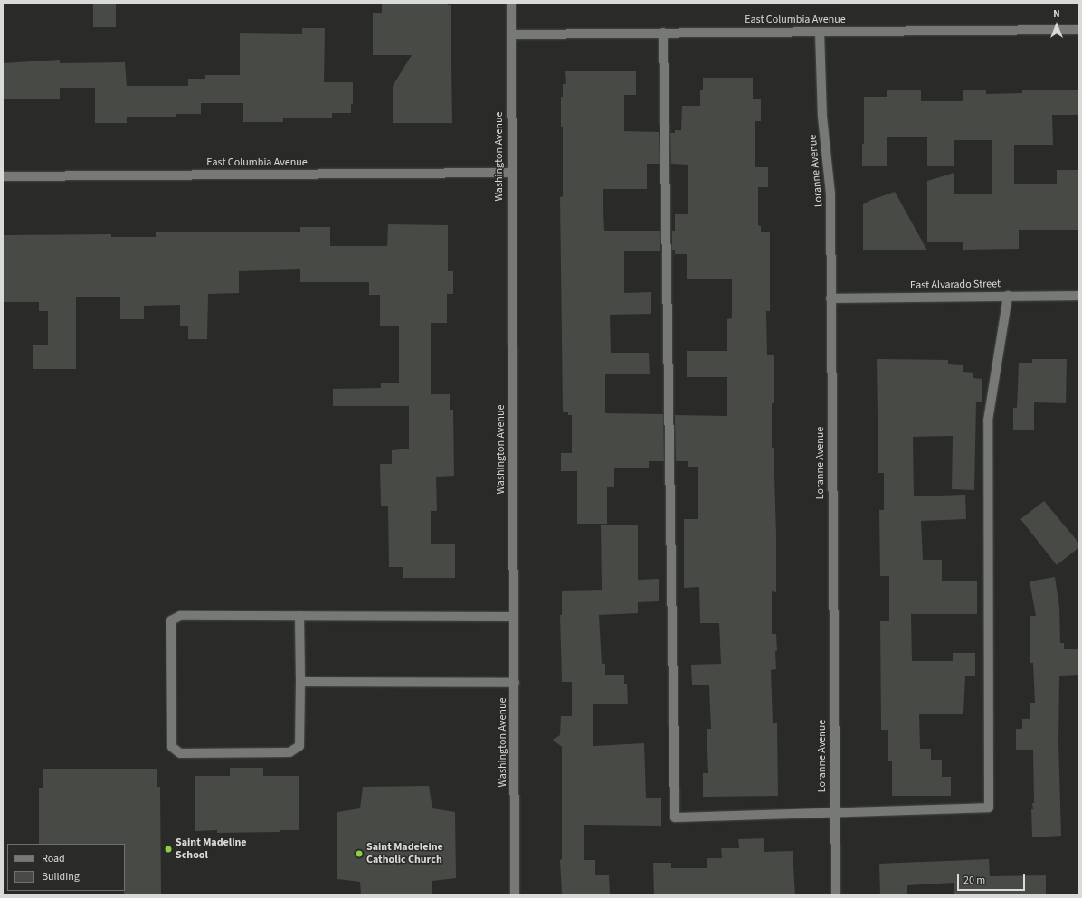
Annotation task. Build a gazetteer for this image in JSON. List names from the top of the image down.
{
  "streets": {
    "street": [
      "East Columbia Avenue",
      "Washington Avenue",
      "Loranne Avenue",
      "East Alvarado Street"
    ]
  },
  "crossings": [
    ["East Columbia Avenue", "Washington Avenue"],
    ["East Columbia Avenue", "Loranne Avenue"],
    ["Loranne Avenue", "East Alvarado Street"]
  ],
  "places": ["Saint Madeline School", "Saint Madeleine Catholic Church"],
  "legend": ["Road", "Building"],
  "scale_bar": "20 m",
  "north": "top"
}
